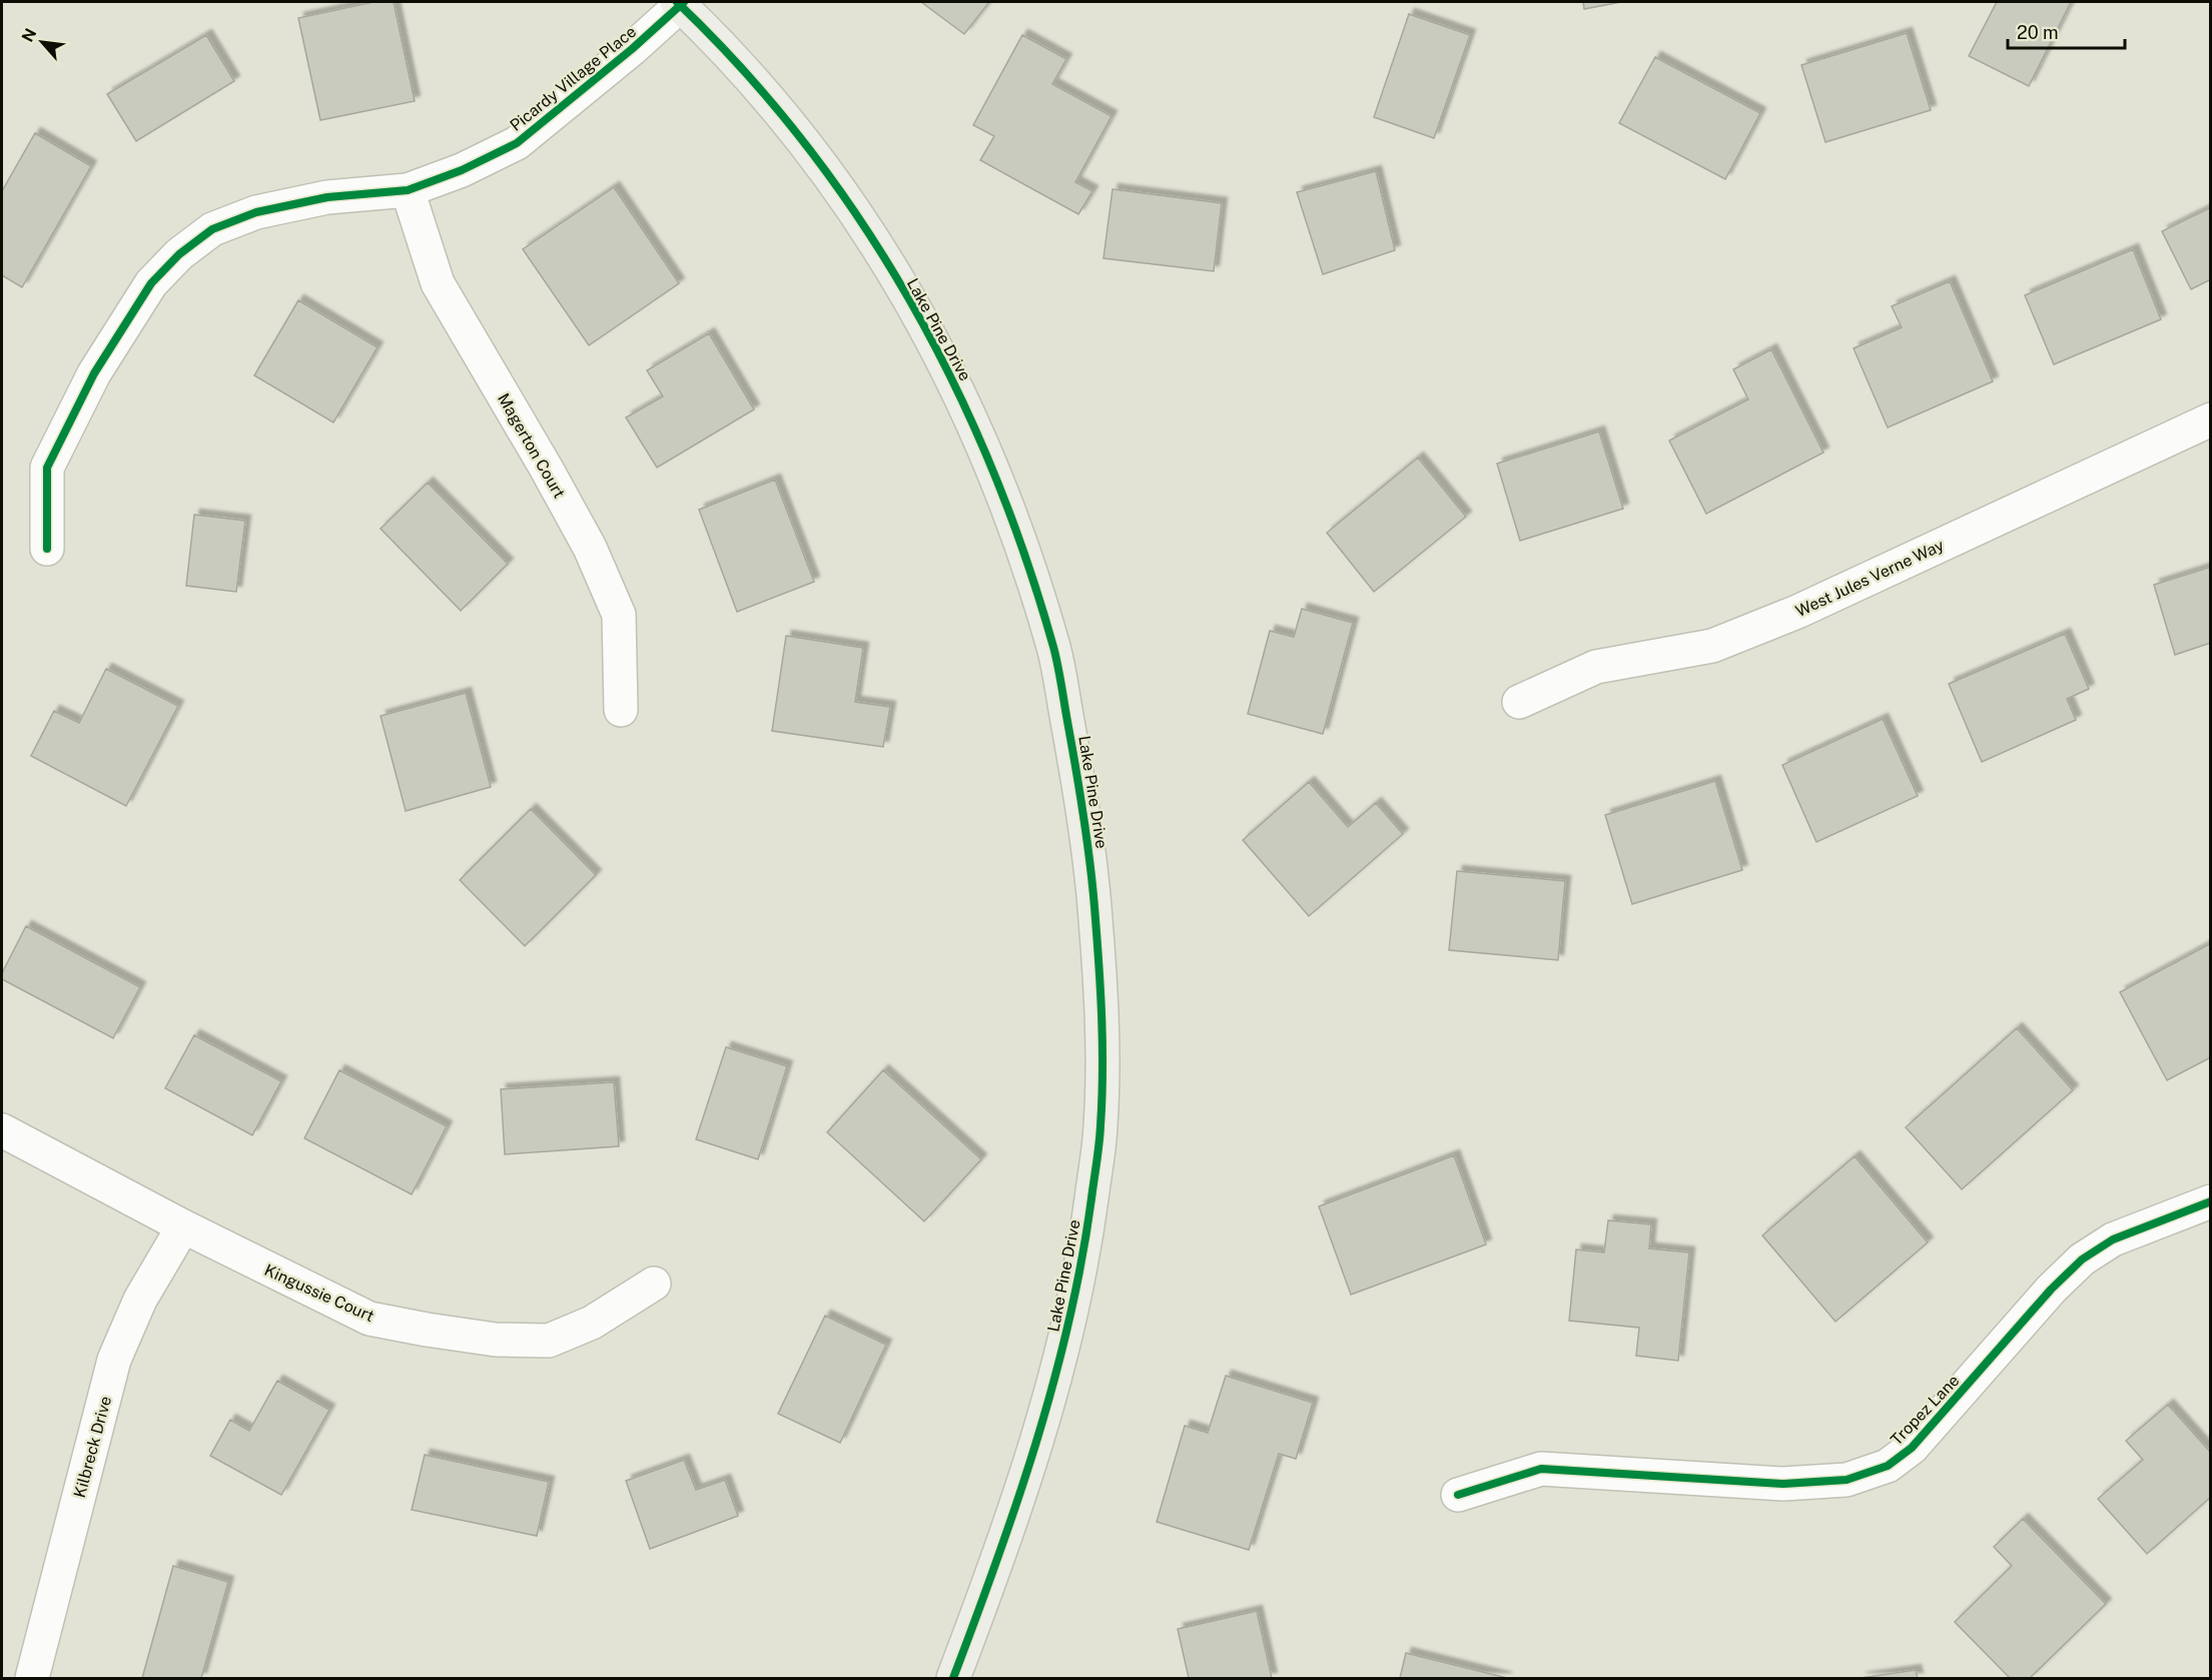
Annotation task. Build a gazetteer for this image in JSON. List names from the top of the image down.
{
  "streets": {
    "main road": ["Lake Pine Drive"],
    "street": [
      "Picardy Village Place",
      "Magerton Court",
      "West Jules Verne Way",
      "Kingussie Court",
      "Tropez Lane",
      "Kilbreck Drive"
    ]
  },
  "crossings": [
    ["Picardy Village Place", "Lake Pine Drive"],
    ["Picardy Village Place", "Magerton Court"],
    ["Kingussie Court", "Kilbreck Drive"]
  ],
  "scale_bar": "20 m",
  "north": "top left"
}
